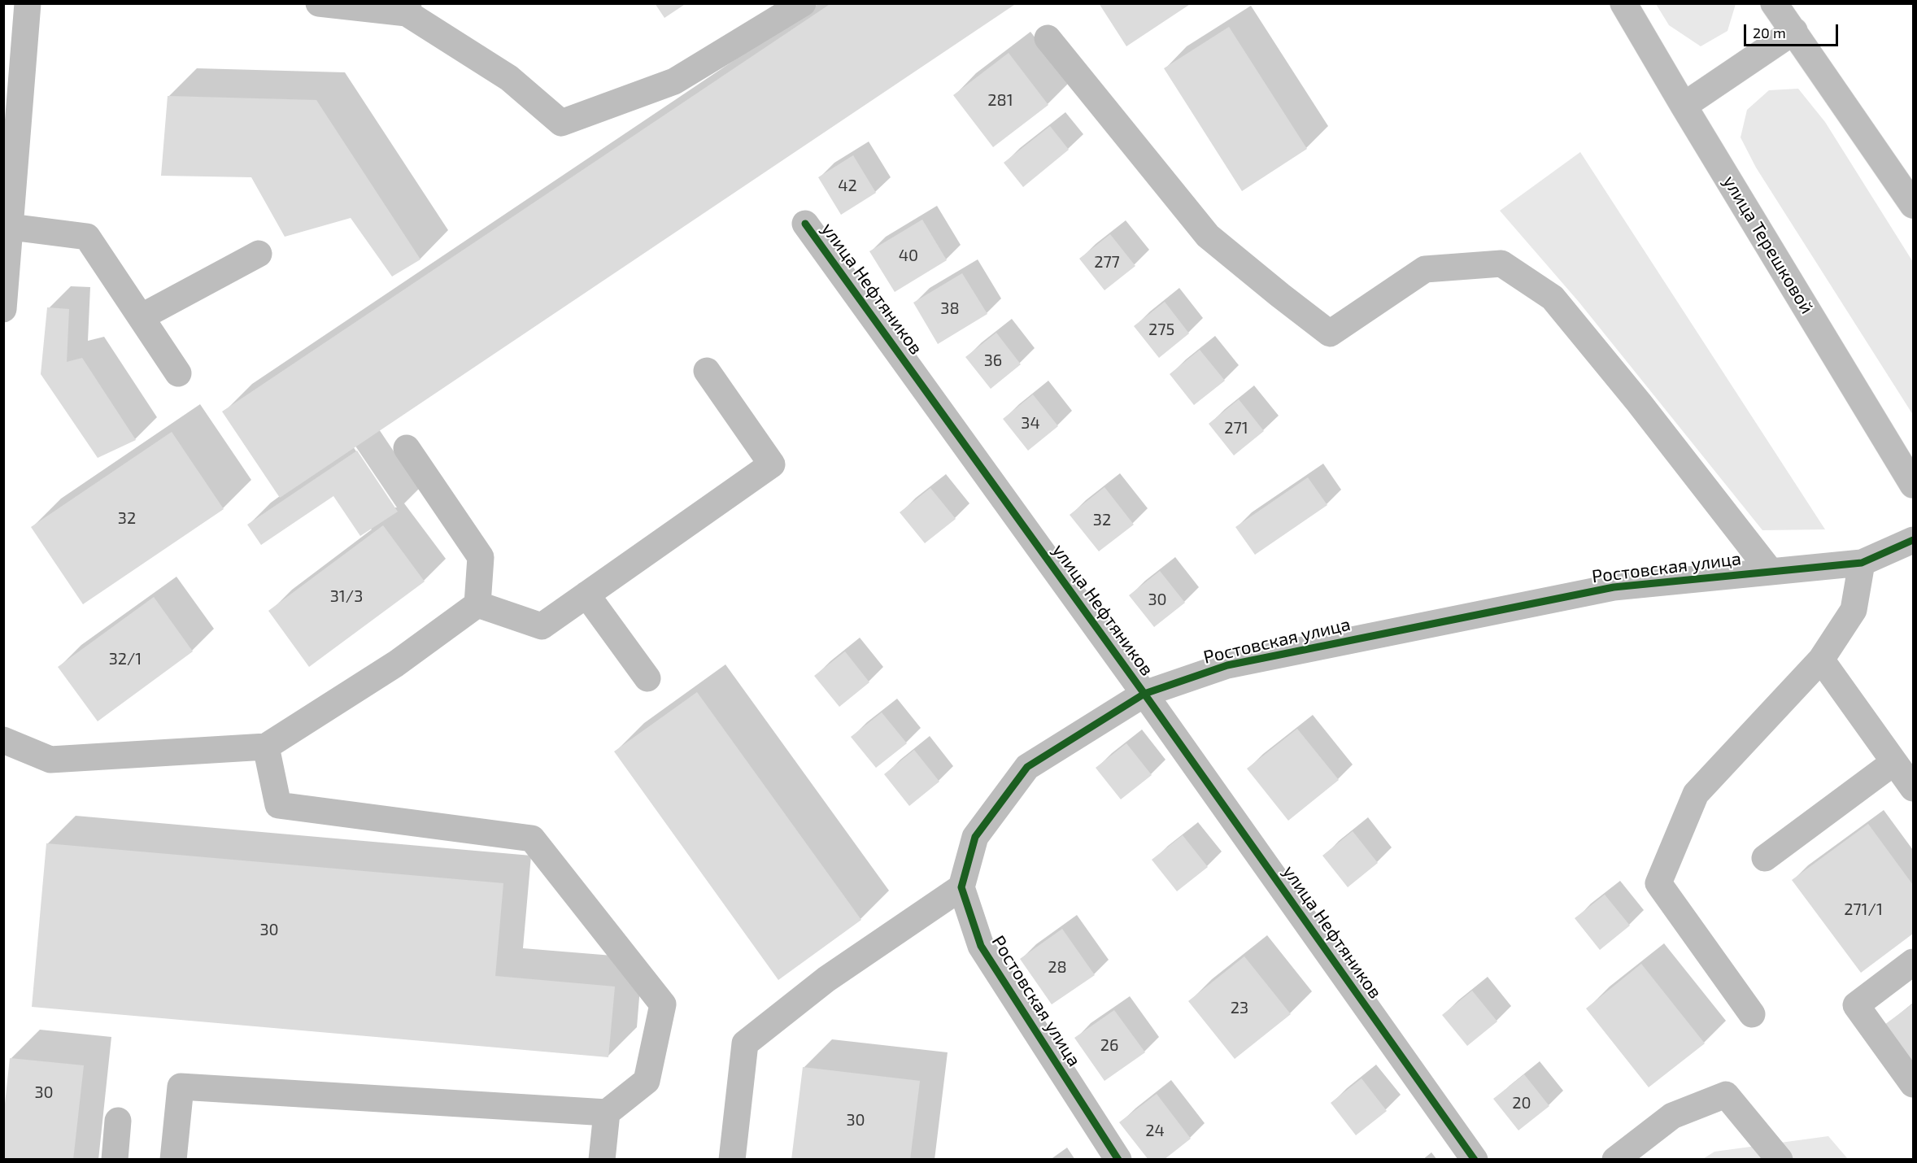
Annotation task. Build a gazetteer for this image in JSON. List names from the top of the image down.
{
  "streets": {
    "street": ["улица Терешковой", "улица Нефтяников", "Ростовская улица"]
  },
  "crossings": [
    ["улица Нефтяников", "Ростовская улица"]
  ],
  "house_numbers": [
    "281",
    "42",
    "40",
    "277",
    "38",
    "275",
    "36",
    "34",
    "271",
    "32",
    "32",
    "31/3",
    "30",
    "32/1",
    "271/1",
    "30",
    "28",
    "23",
    "26",
    "30",
    "20",
    "30",
    "24"
  ],
  "scale_bar": "20 m"
}
